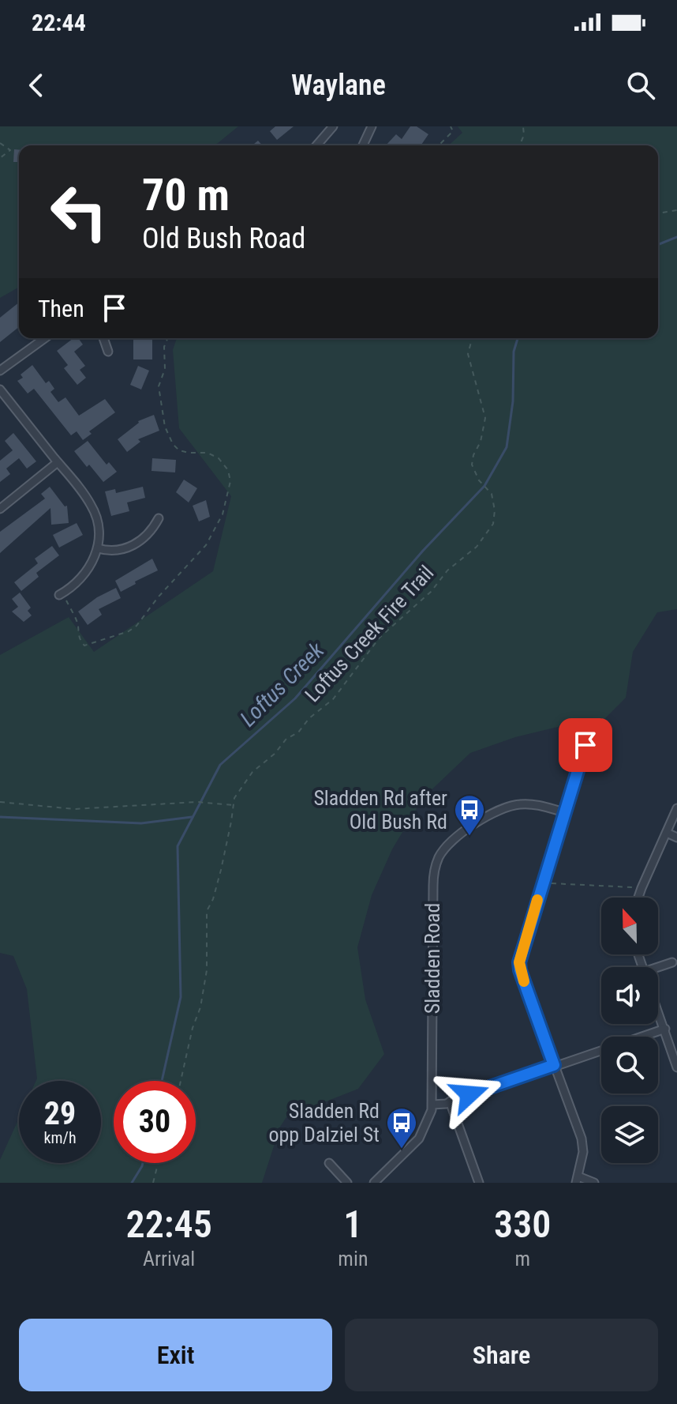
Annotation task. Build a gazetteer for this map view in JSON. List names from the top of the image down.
{
  "streets": {
    "street": ["Sladden Road"],
    "path": ["Loftus Creek Fire Trail"]
  },
  "water": ["Loftus Creek"],
  "places": {
    "bus stop": ["Sladden Rd after Old Bush Rd", "Sladden Rd opp Dalziel St"]
  },
  "north": "top",
  "page": {
    "status": "22:44",
    "header": "Waylane",
    "turn": ["70 m", "Old Bush Road"],
    "then": "Then",
    "speed": "29 km/h",
    "limit": "30",
    "eta": [
      "22:45",
      "Arrival",
      "1",
      "min",
      "330",
      "m"
    ],
    "buttons": ["Exit", "Share"]
  }
}
